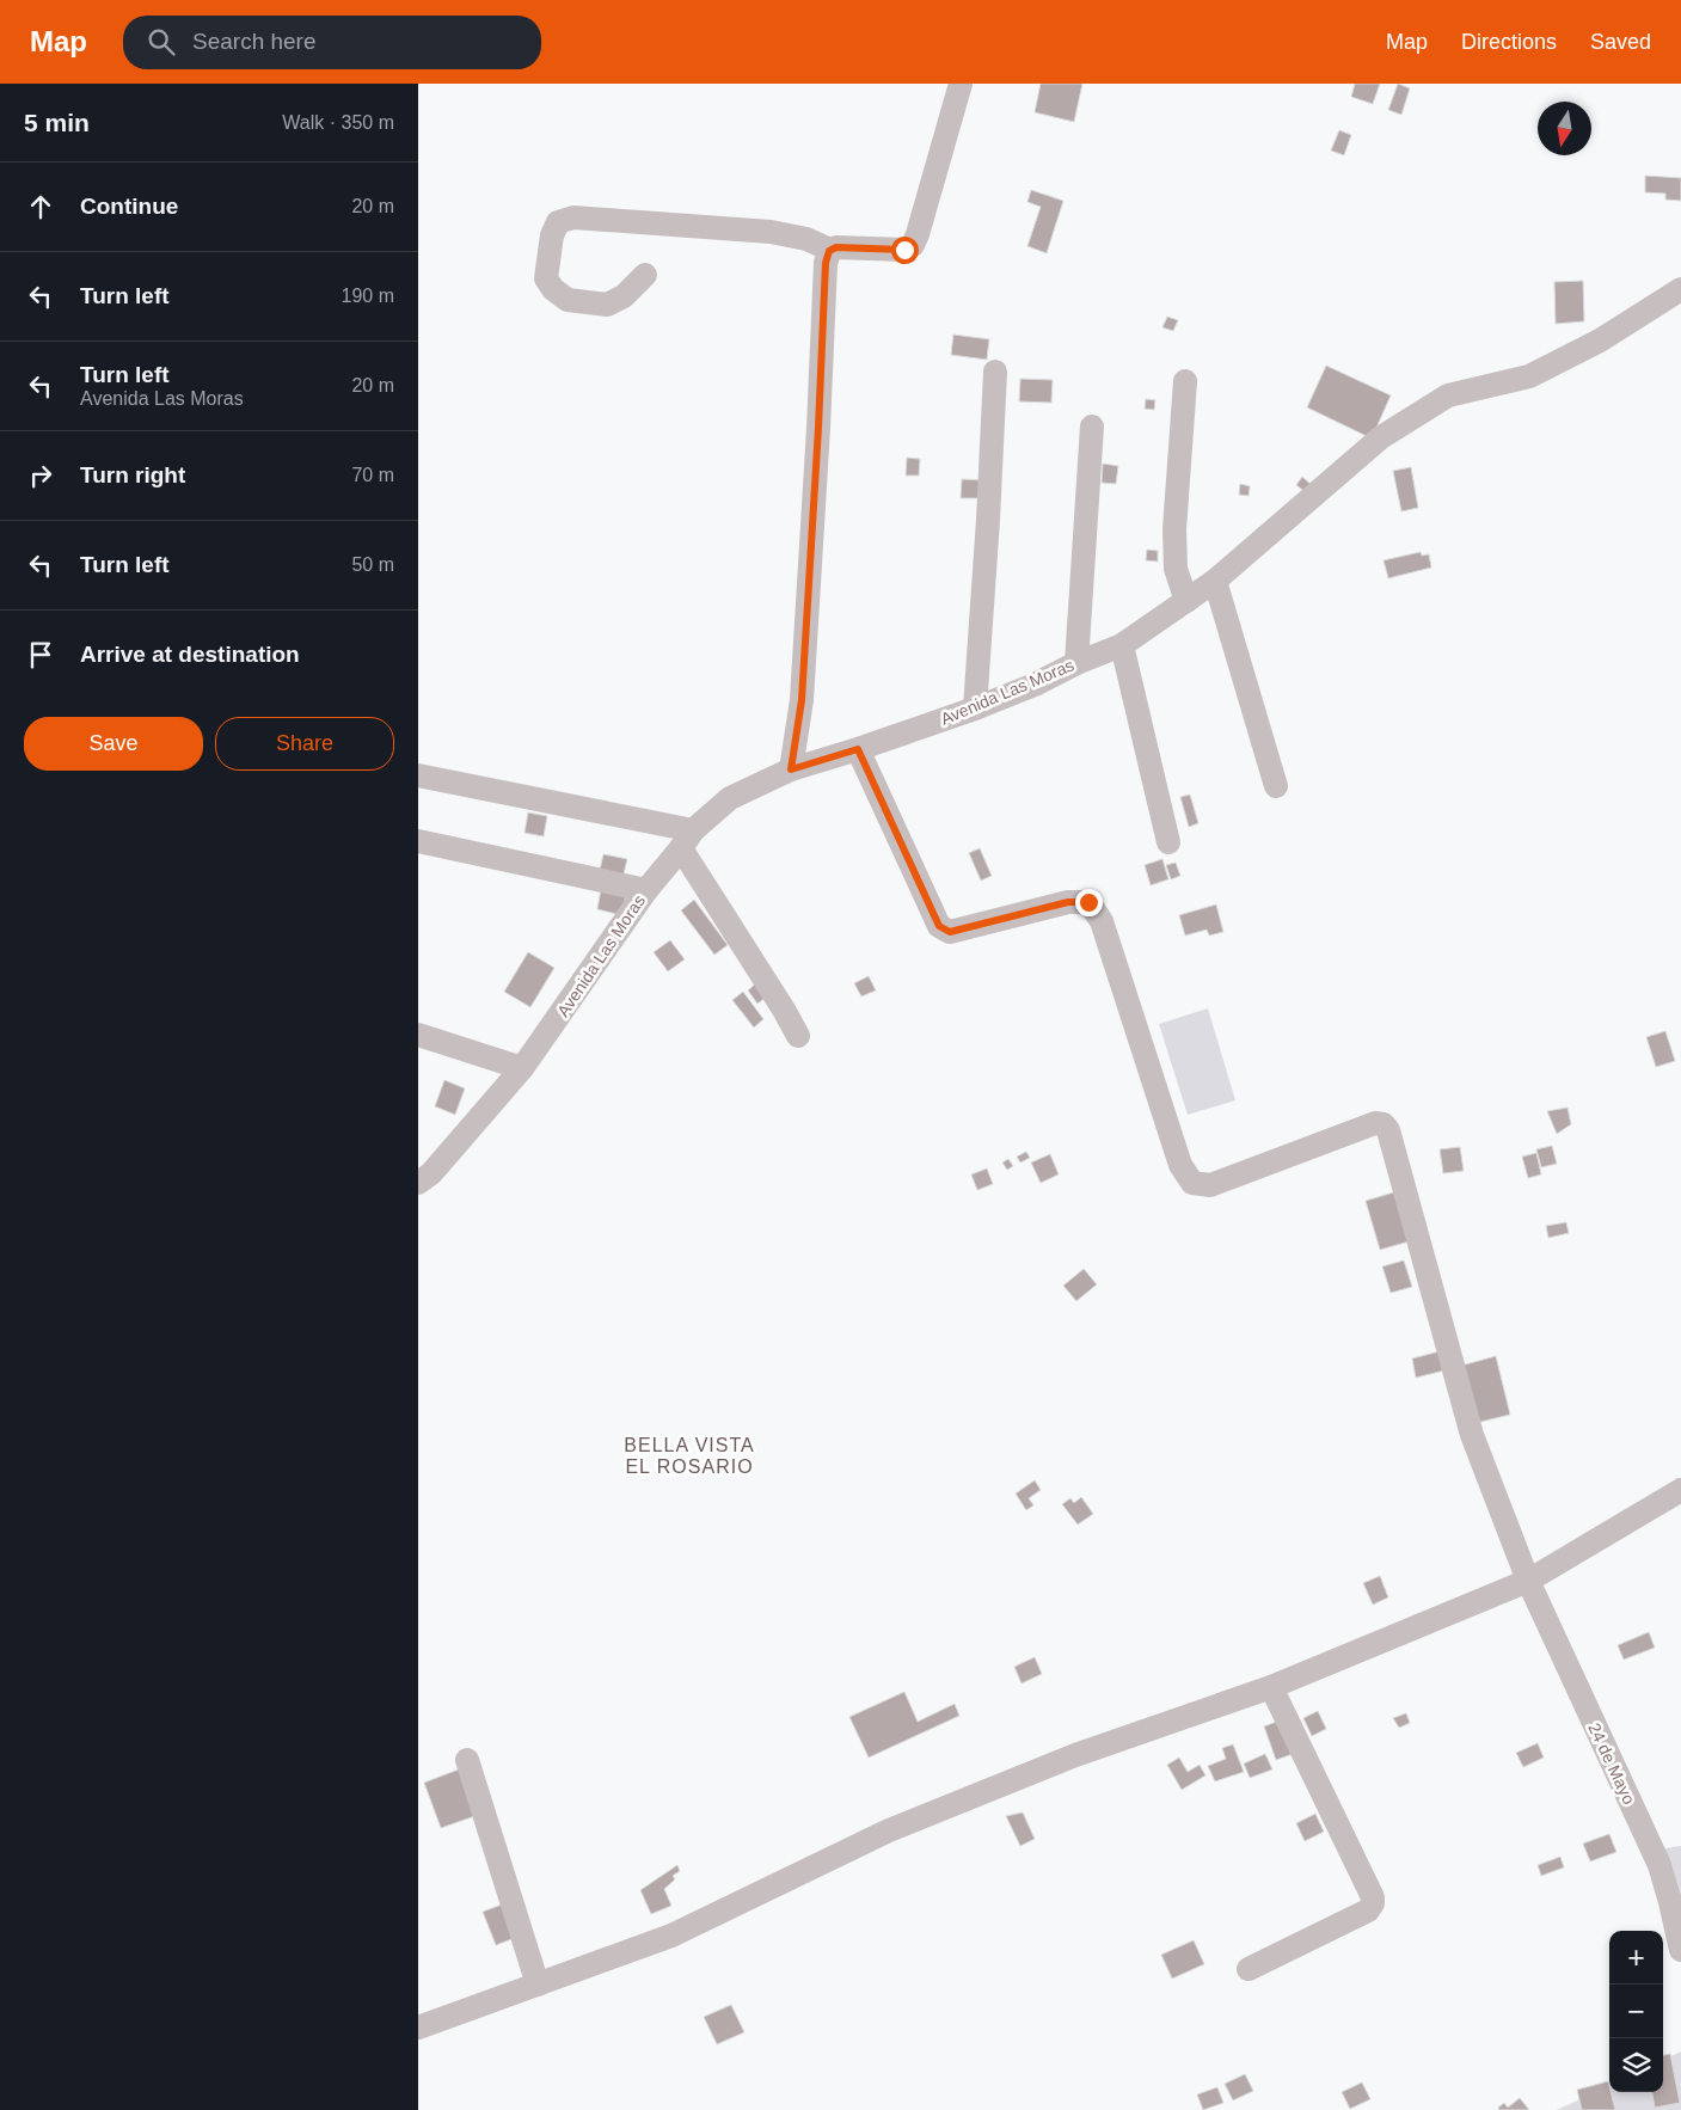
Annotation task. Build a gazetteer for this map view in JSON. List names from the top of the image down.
{
  "streets": {
    "street": ["Avenida Las Moras", "24 de Mayo"]
  },
  "crossings": [
    ["Avenida Las Moras", "24 de Mayo"]
  ],
  "districts": ["BELLA VISTA EL ROSARIO"],
  "north": "bottom",
  "page": {
    "header": "Map",
    "search": "Search here",
    "nav": ["Map", "Directions", "Saved"],
    "heading": ["5 min", "Walk · 350 m"],
    "list": [
      ["Continue", "20 m"],
      ["Turn left", "190 m"],
      ["Turn left", "Avenida Las Moras", "20 m"],
      ["Turn right", "70 m"],
      ["Turn left", "50 m"],
      "Arrive at destination"
    ],
    "buttons": ["Save", "Share"],
    "map_buttons": ["+", "−"]
  }
}
